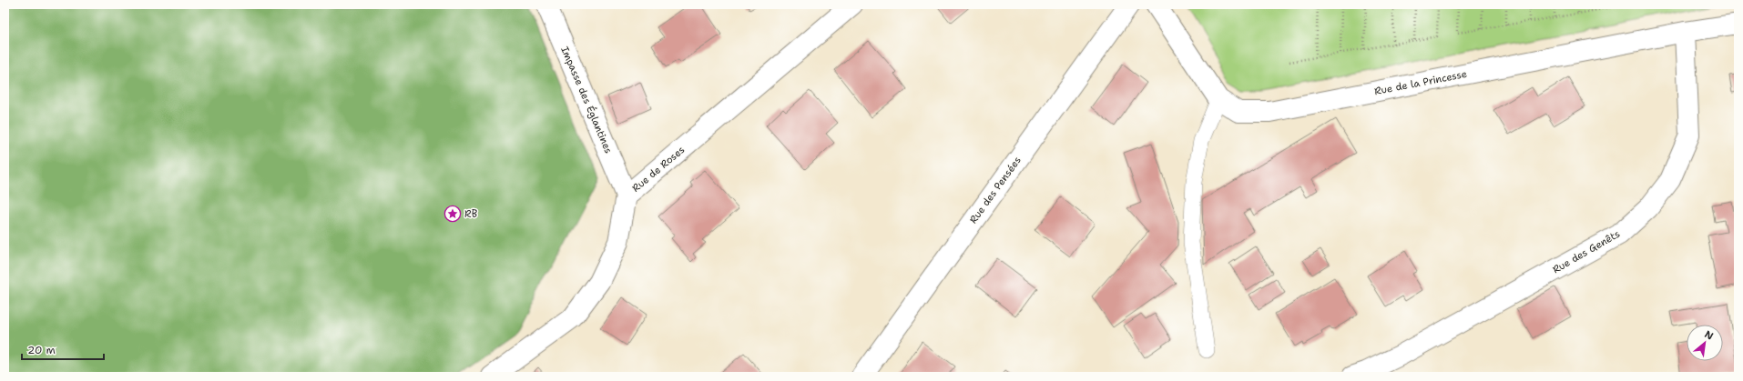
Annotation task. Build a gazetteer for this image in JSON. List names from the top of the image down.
{
  "streets": {
    "street": [
      "Rue de la Princesse",
      "Impasse des Églantines",
      "Rue de Roses",
      "Rue des Pensées",
      "Rue des Genêts"
    ]
  },
  "crossings": [
    ["Rue de la Princesse", "Rue des Genêts"],
    ["Impasse des Églantines", "Rue de Roses"]
  ],
  "places": {
    "place": ["RB"]
  },
  "scale_bar": "20 m",
  "north": "top right"
}
